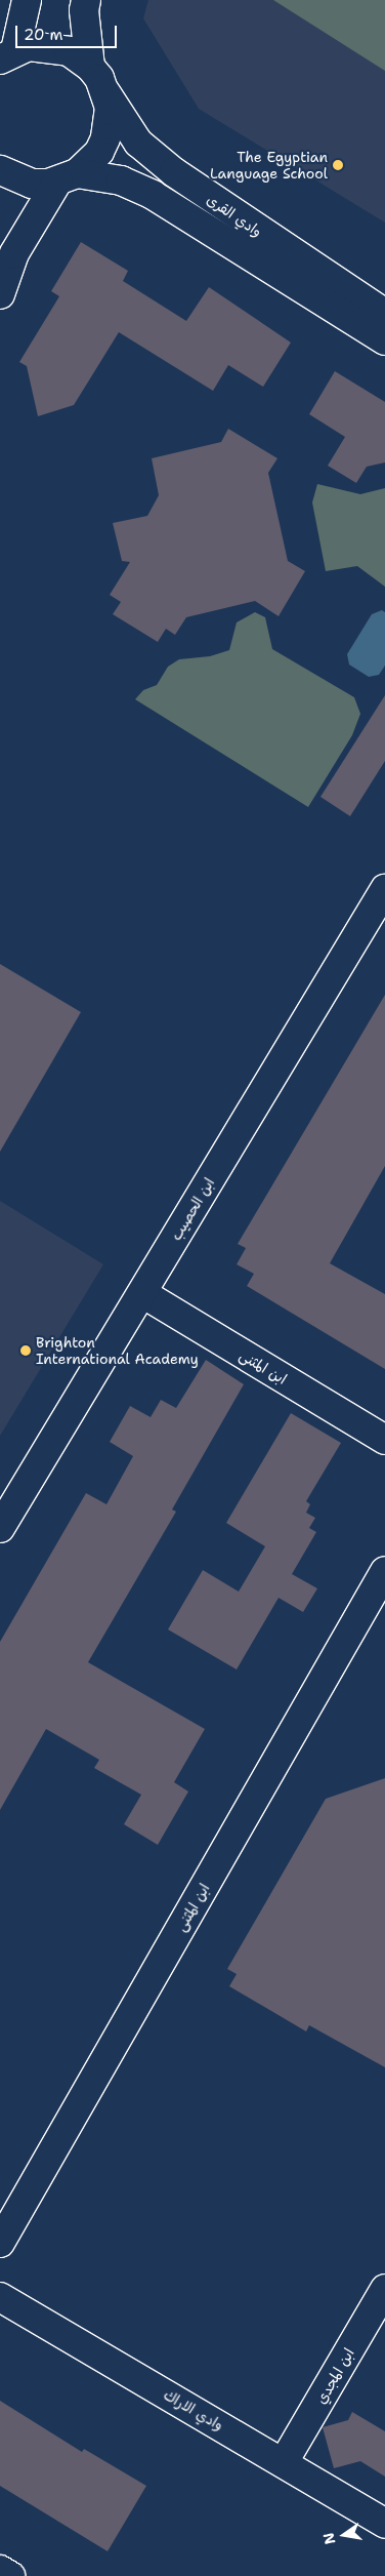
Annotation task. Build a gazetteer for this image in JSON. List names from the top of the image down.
{
  "streets": {
    "street": [
      "وادي القرى",
      "ابن الحصيب",
      "ابن المثنى",
      "ابن المجدي",
      "وادي الاراك"
    ]
  },
  "crossings": [
    ["ابن الحصيب", "ابن المثنى"],
    ["ابن المجدي", "وادي الاراك"]
  ],
  "places": ["The Egyptian Language School", "Brighton International Academy"],
  "scale_bar": "20 m",
  "north": "left"
}
